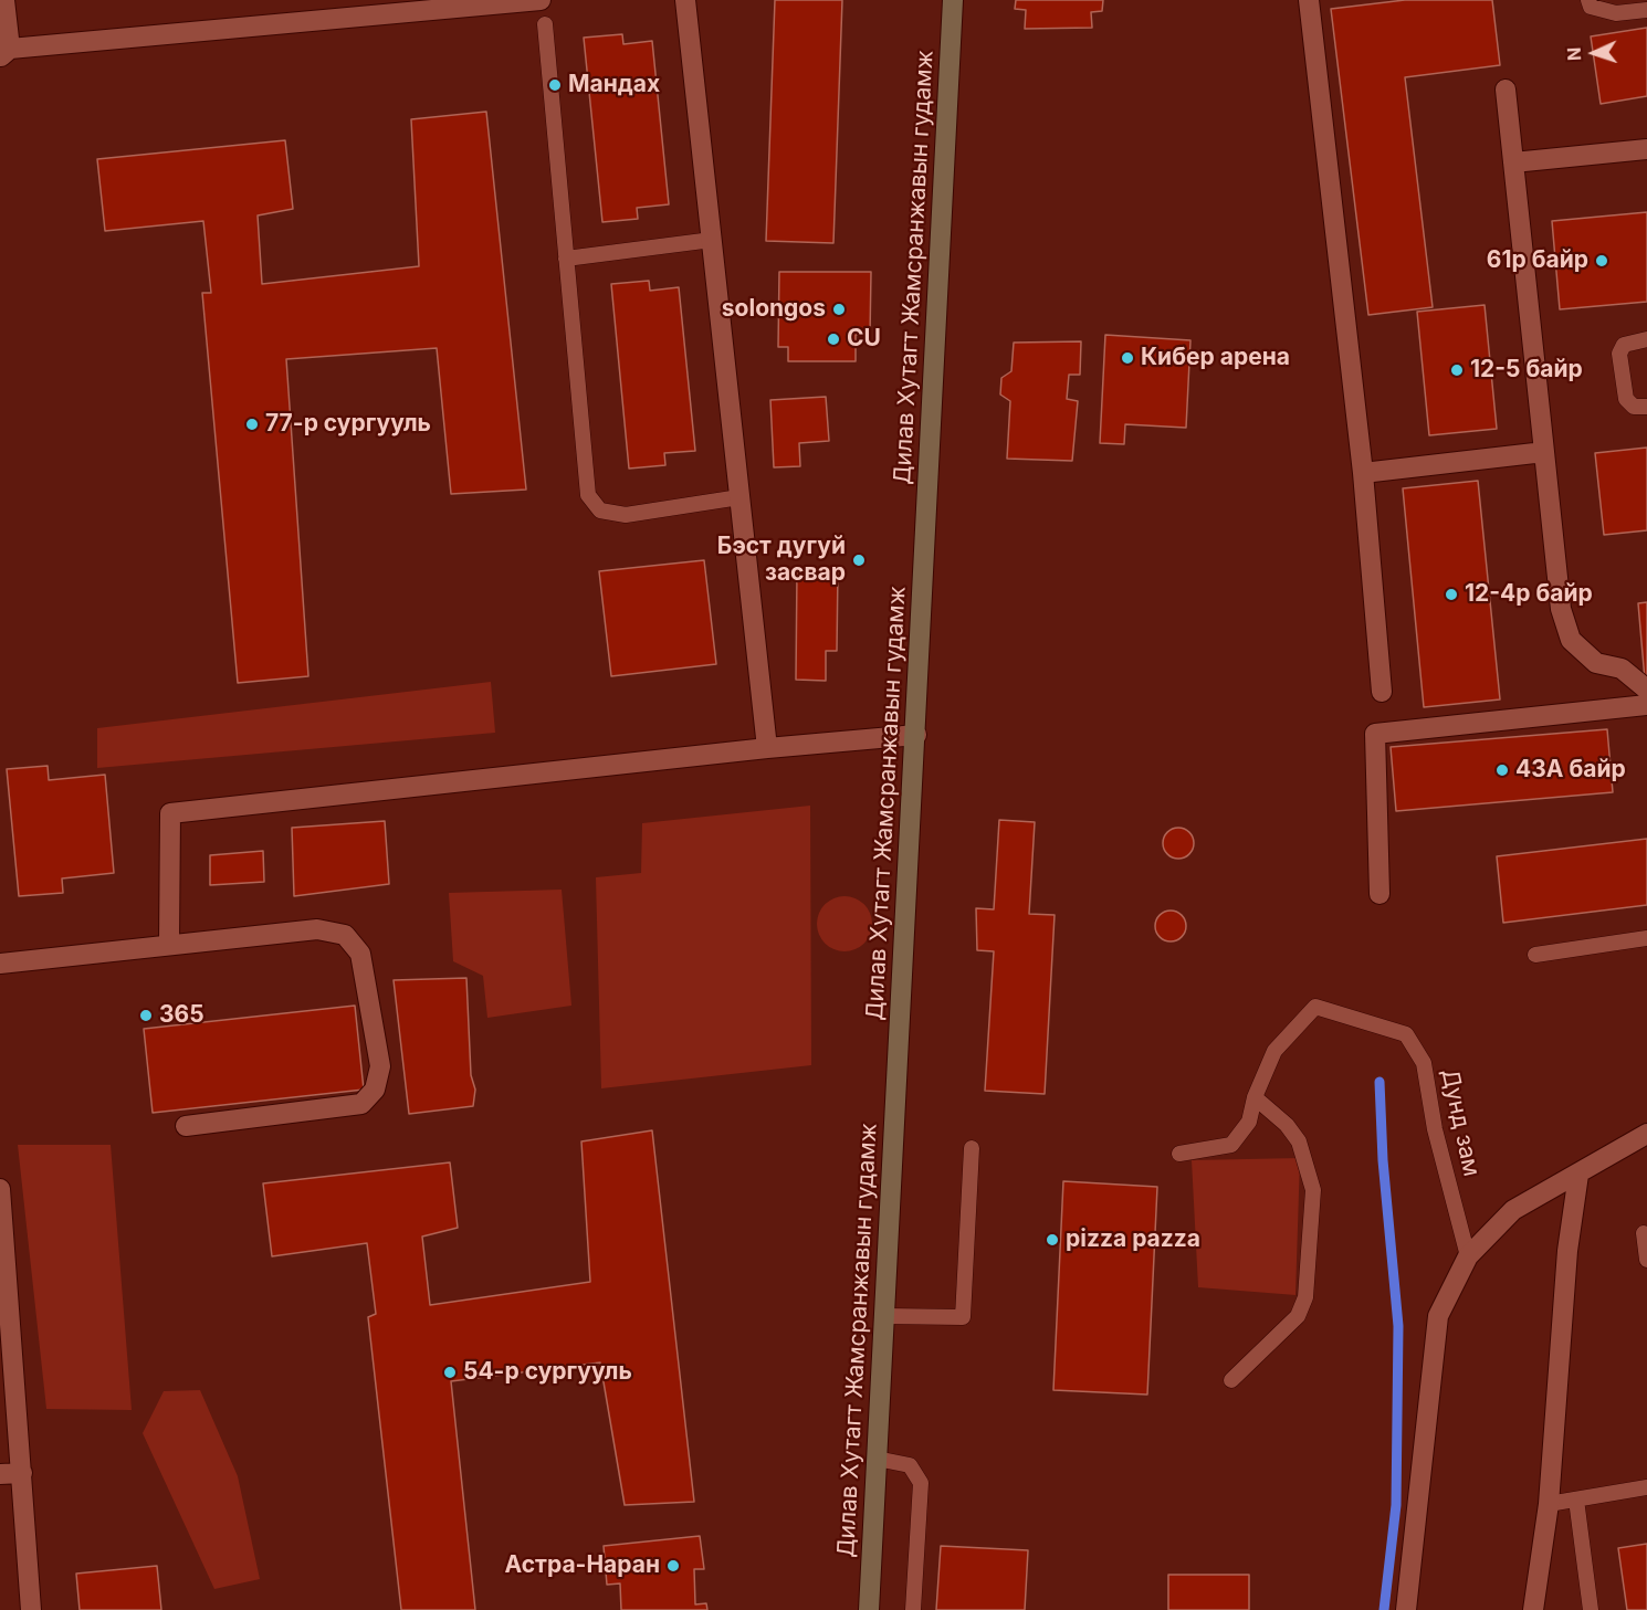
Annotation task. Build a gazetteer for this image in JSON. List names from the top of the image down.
{
  "streets": {
    "main road": ["Дилав Хутагт Жамсранжавын гудамж"],
    "lane": ["Дунд зам"]
  },
  "places": [
    "Мандах",
    "61р байр",
    "solongos",
    "CU",
    "Кибер арена",
    "12-5 байр",
    "77-р сургууль",
    "Бэст дугуй засвар",
    "12-4р байр",
    "43А байр",
    "365",
    "pizza pazza",
    "54-р сургууль",
    "Астра-Наран"
  ],
  "north": "left"
}
